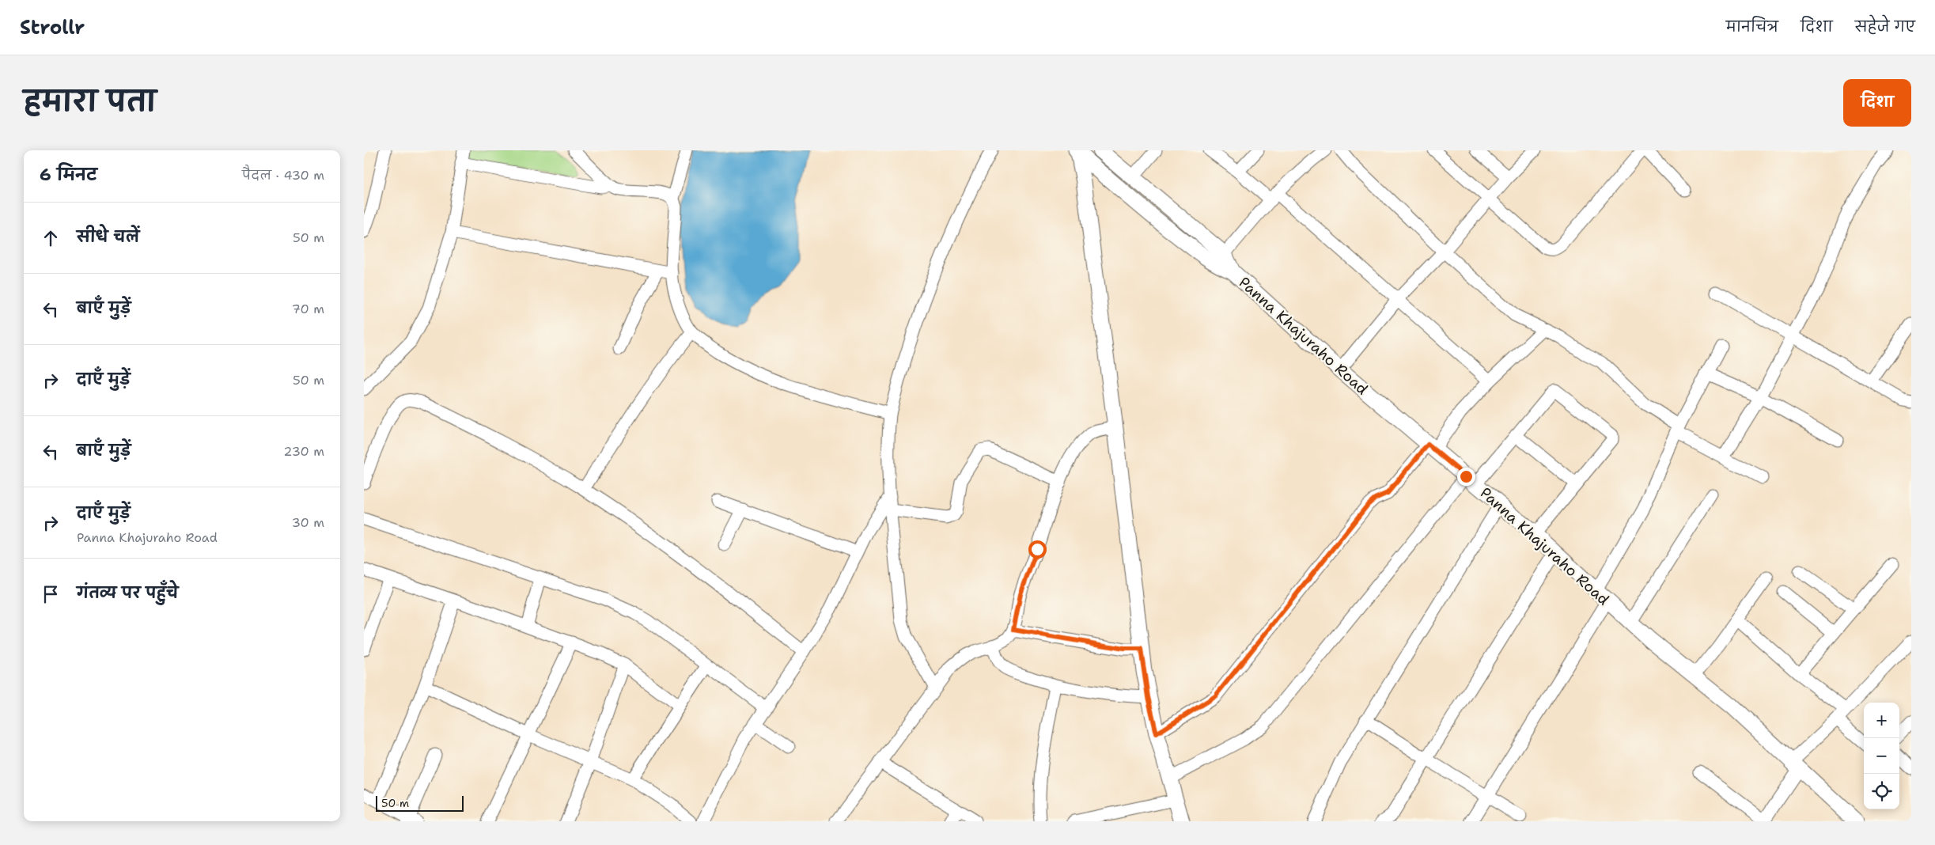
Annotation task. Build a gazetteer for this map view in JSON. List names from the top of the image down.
{
  "streets": {
    "main road": ["Panna Khajuraho Road"]
  },
  "scale_bar": "50 m",
  "page": {
    "header": "Strollr",
    "nav": ["मानचित्र", "दिशा", "सहेजे गए"],
    "title": "हमारा पता",
    "buttons": "दिशा",
    "heading": ["6 मिनट", "पैदल · 430 m"],
    "list": [
      ["सीधे चलें", "50 m"],
      ["बाएँ मुड़ें", "70 m"],
      ["दाएँ मुड़ें", "50 m"],
      ["बाएँ मुड़ें", "230 m"],
      ["दाएँ मुड़ें", "Panna Khajuraho Road", "30 m"],
      "गंतव्य पर पहुँचे"
    ],
    "map_buttons": ["+", "−"],
    "scale": "50 m"
  }
}
